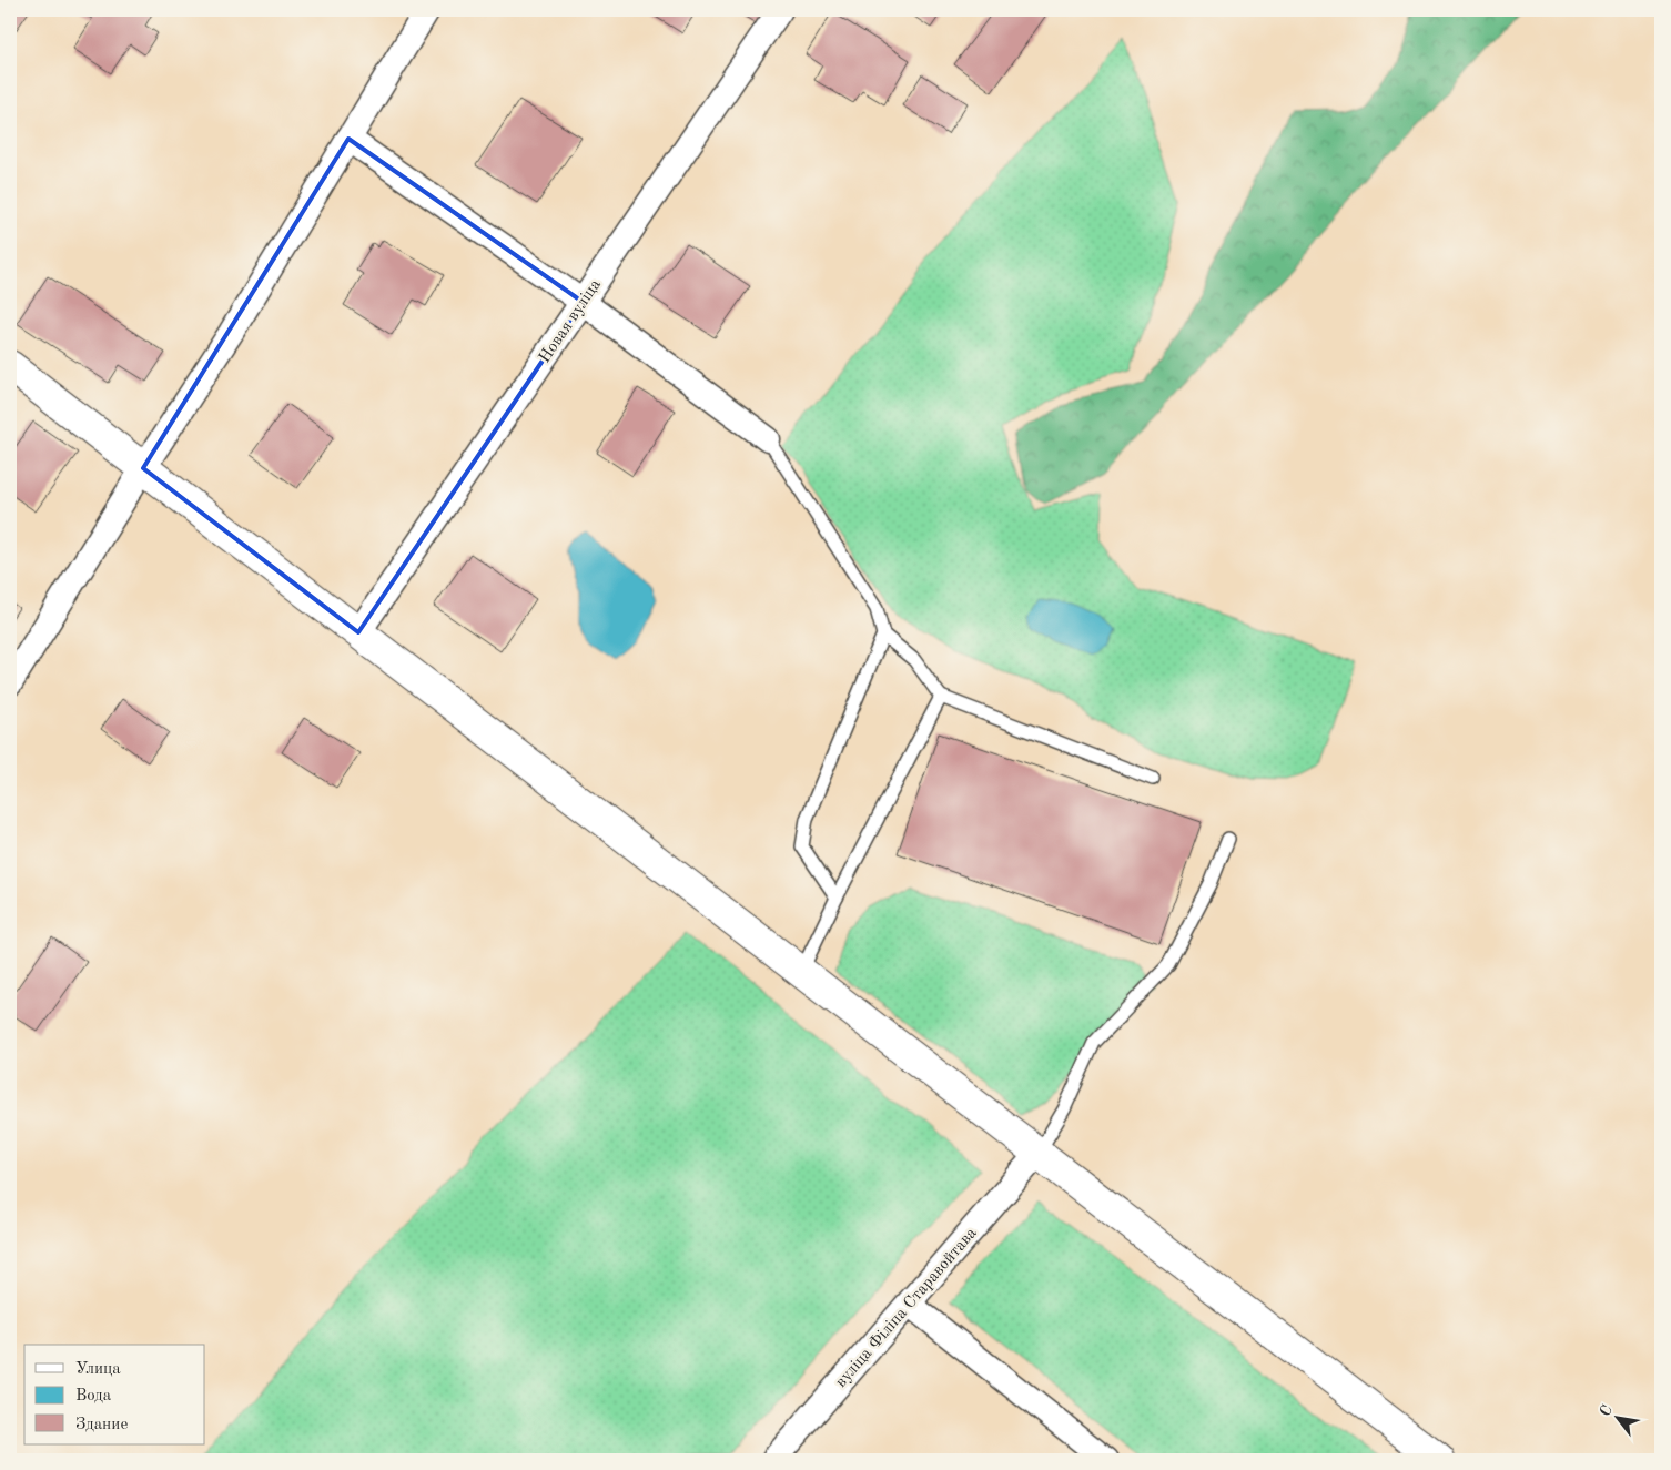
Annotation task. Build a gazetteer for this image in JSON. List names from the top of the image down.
{
  "streets": {
    "street": ["Новая вуліца", "вуліца Філіпа Старавойтава"]
  },
  "legend": ["Улица", "Вода", "Здание"],
  "north": "top left"
}
